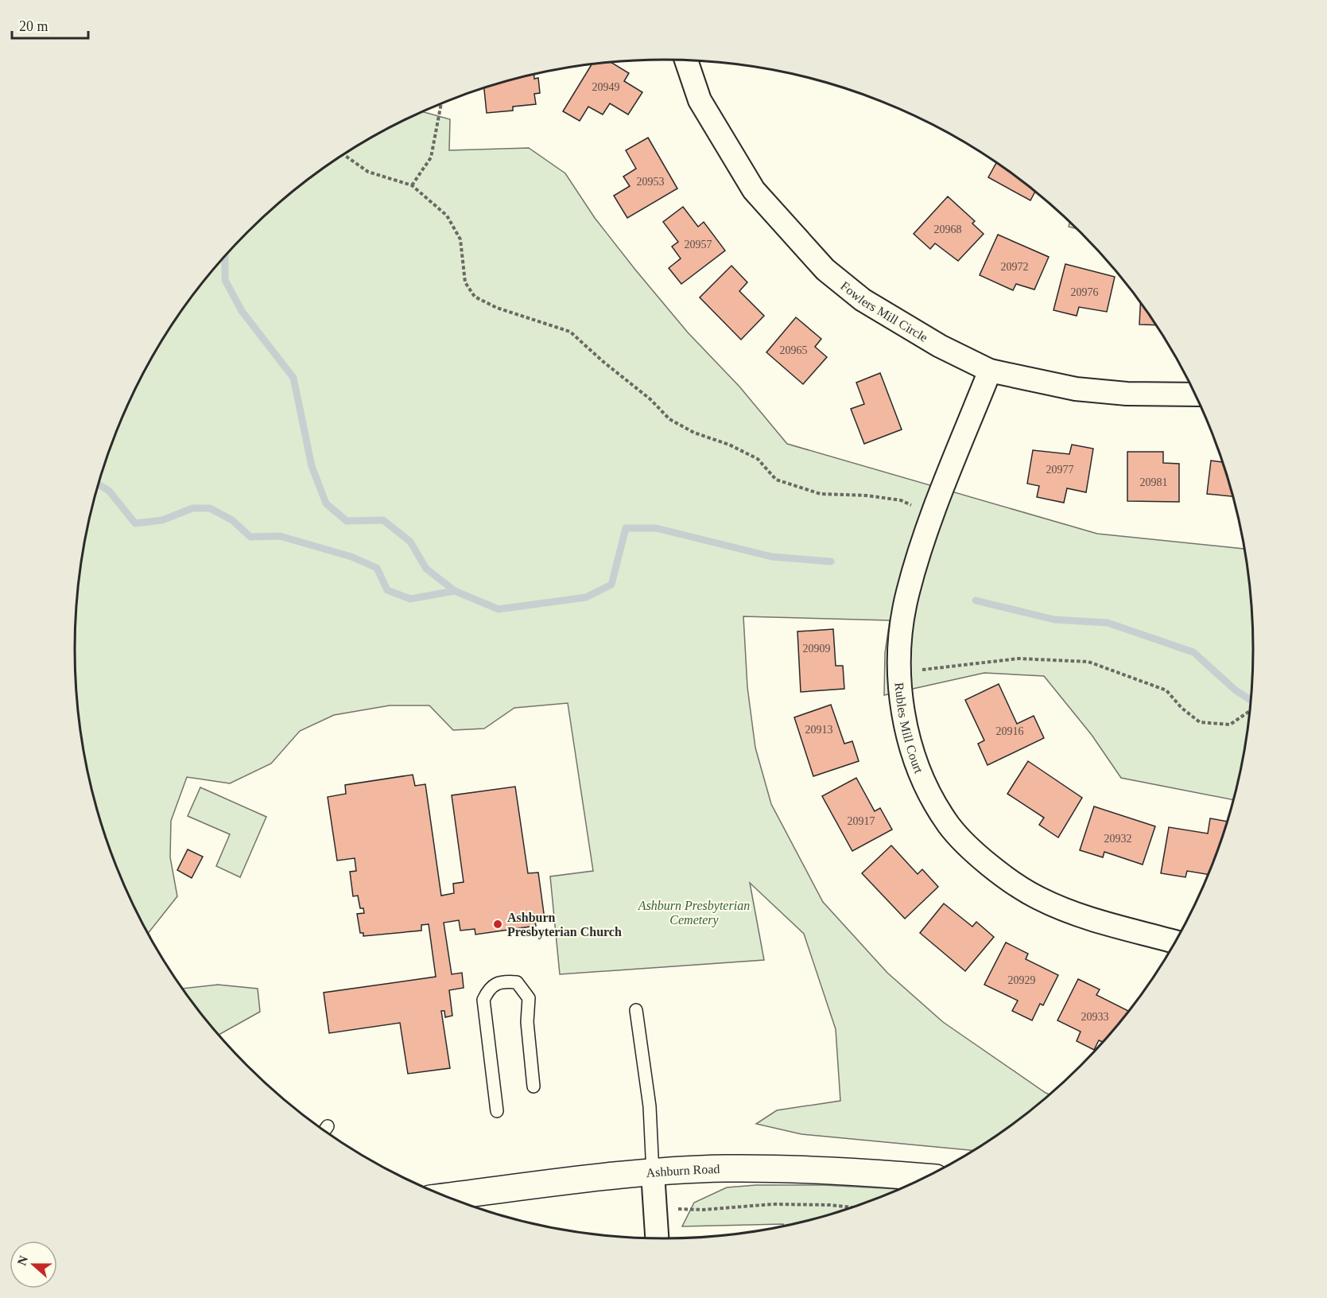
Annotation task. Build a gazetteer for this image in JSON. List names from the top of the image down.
{
  "streets": {
    "main road": ["Ashburn Road"],
    "street": ["Fowlers Mill Circle", "Rubles Mill Court"]
  },
  "crossings": [
    ["Fowlers Mill Circle", "Rubles Mill Court"]
  ],
  "parks": ["Ashburn Presbyterian Cemetery"],
  "places": ["Ashburn Presbyterian Church"],
  "house_numbers": [
    "20949",
    "20953",
    "20968",
    "20957",
    "20972",
    "20976",
    "20965",
    "20977",
    "20981",
    "20909",
    "20913",
    "20916",
    "20917",
    "20932",
    "20929",
    "20933"
  ],
  "scale_bar": "20 m",
  "north": "left"
}
